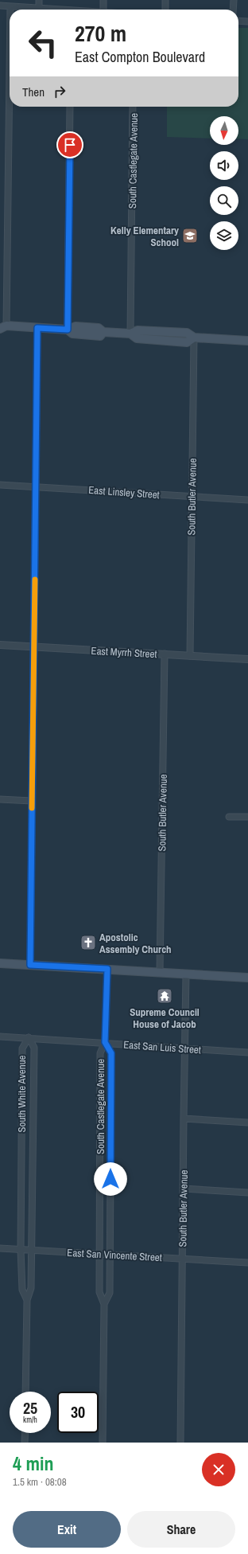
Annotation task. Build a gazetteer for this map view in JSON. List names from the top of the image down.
{
  "streets": {
    "street": [
      "South Castlegate Avenue",
      "East Linsley Street",
      "South Butler Avenue",
      "East Myrrh Street",
      "East San Luis Street",
      "South White Avenue",
      "East San Vincente Street"
    ]
  },
  "crossings": [
    ["South Castlegate Avenue", "East San Luis Street"],
    ["South Castlegate Avenue", "East San Vincente Street"],
    ["East Linsley Street", "South Butler Avenue"],
    ["South Butler Avenue", "East Myrrh Street"],
    ["South Butler Avenue", "East San Luis Street"],
    ["South Butler Avenue", "East San Vincente Street"],
    ["East San Luis Street", "South White Avenue"],
    ["South White Avenue", "East San Vincente Street"]
  ],
  "places": {
    "school or university": ["Kelly Elementary School"],
    "church": ["Apostolic Assembly Church"],
    "temple": ["Supreme Council House of Jacob"]
  },
  "north": "bottom",
  "page": {
    "turn": ["270 m", "East Compton Boulevard"],
    "then": "Then",
    "speed": "25 km/h",
    "limit": "30",
    "heading": ["4 min", "1.5 km · 08:08"],
    "buttons": ["Exit", "Share"]
  }
}
